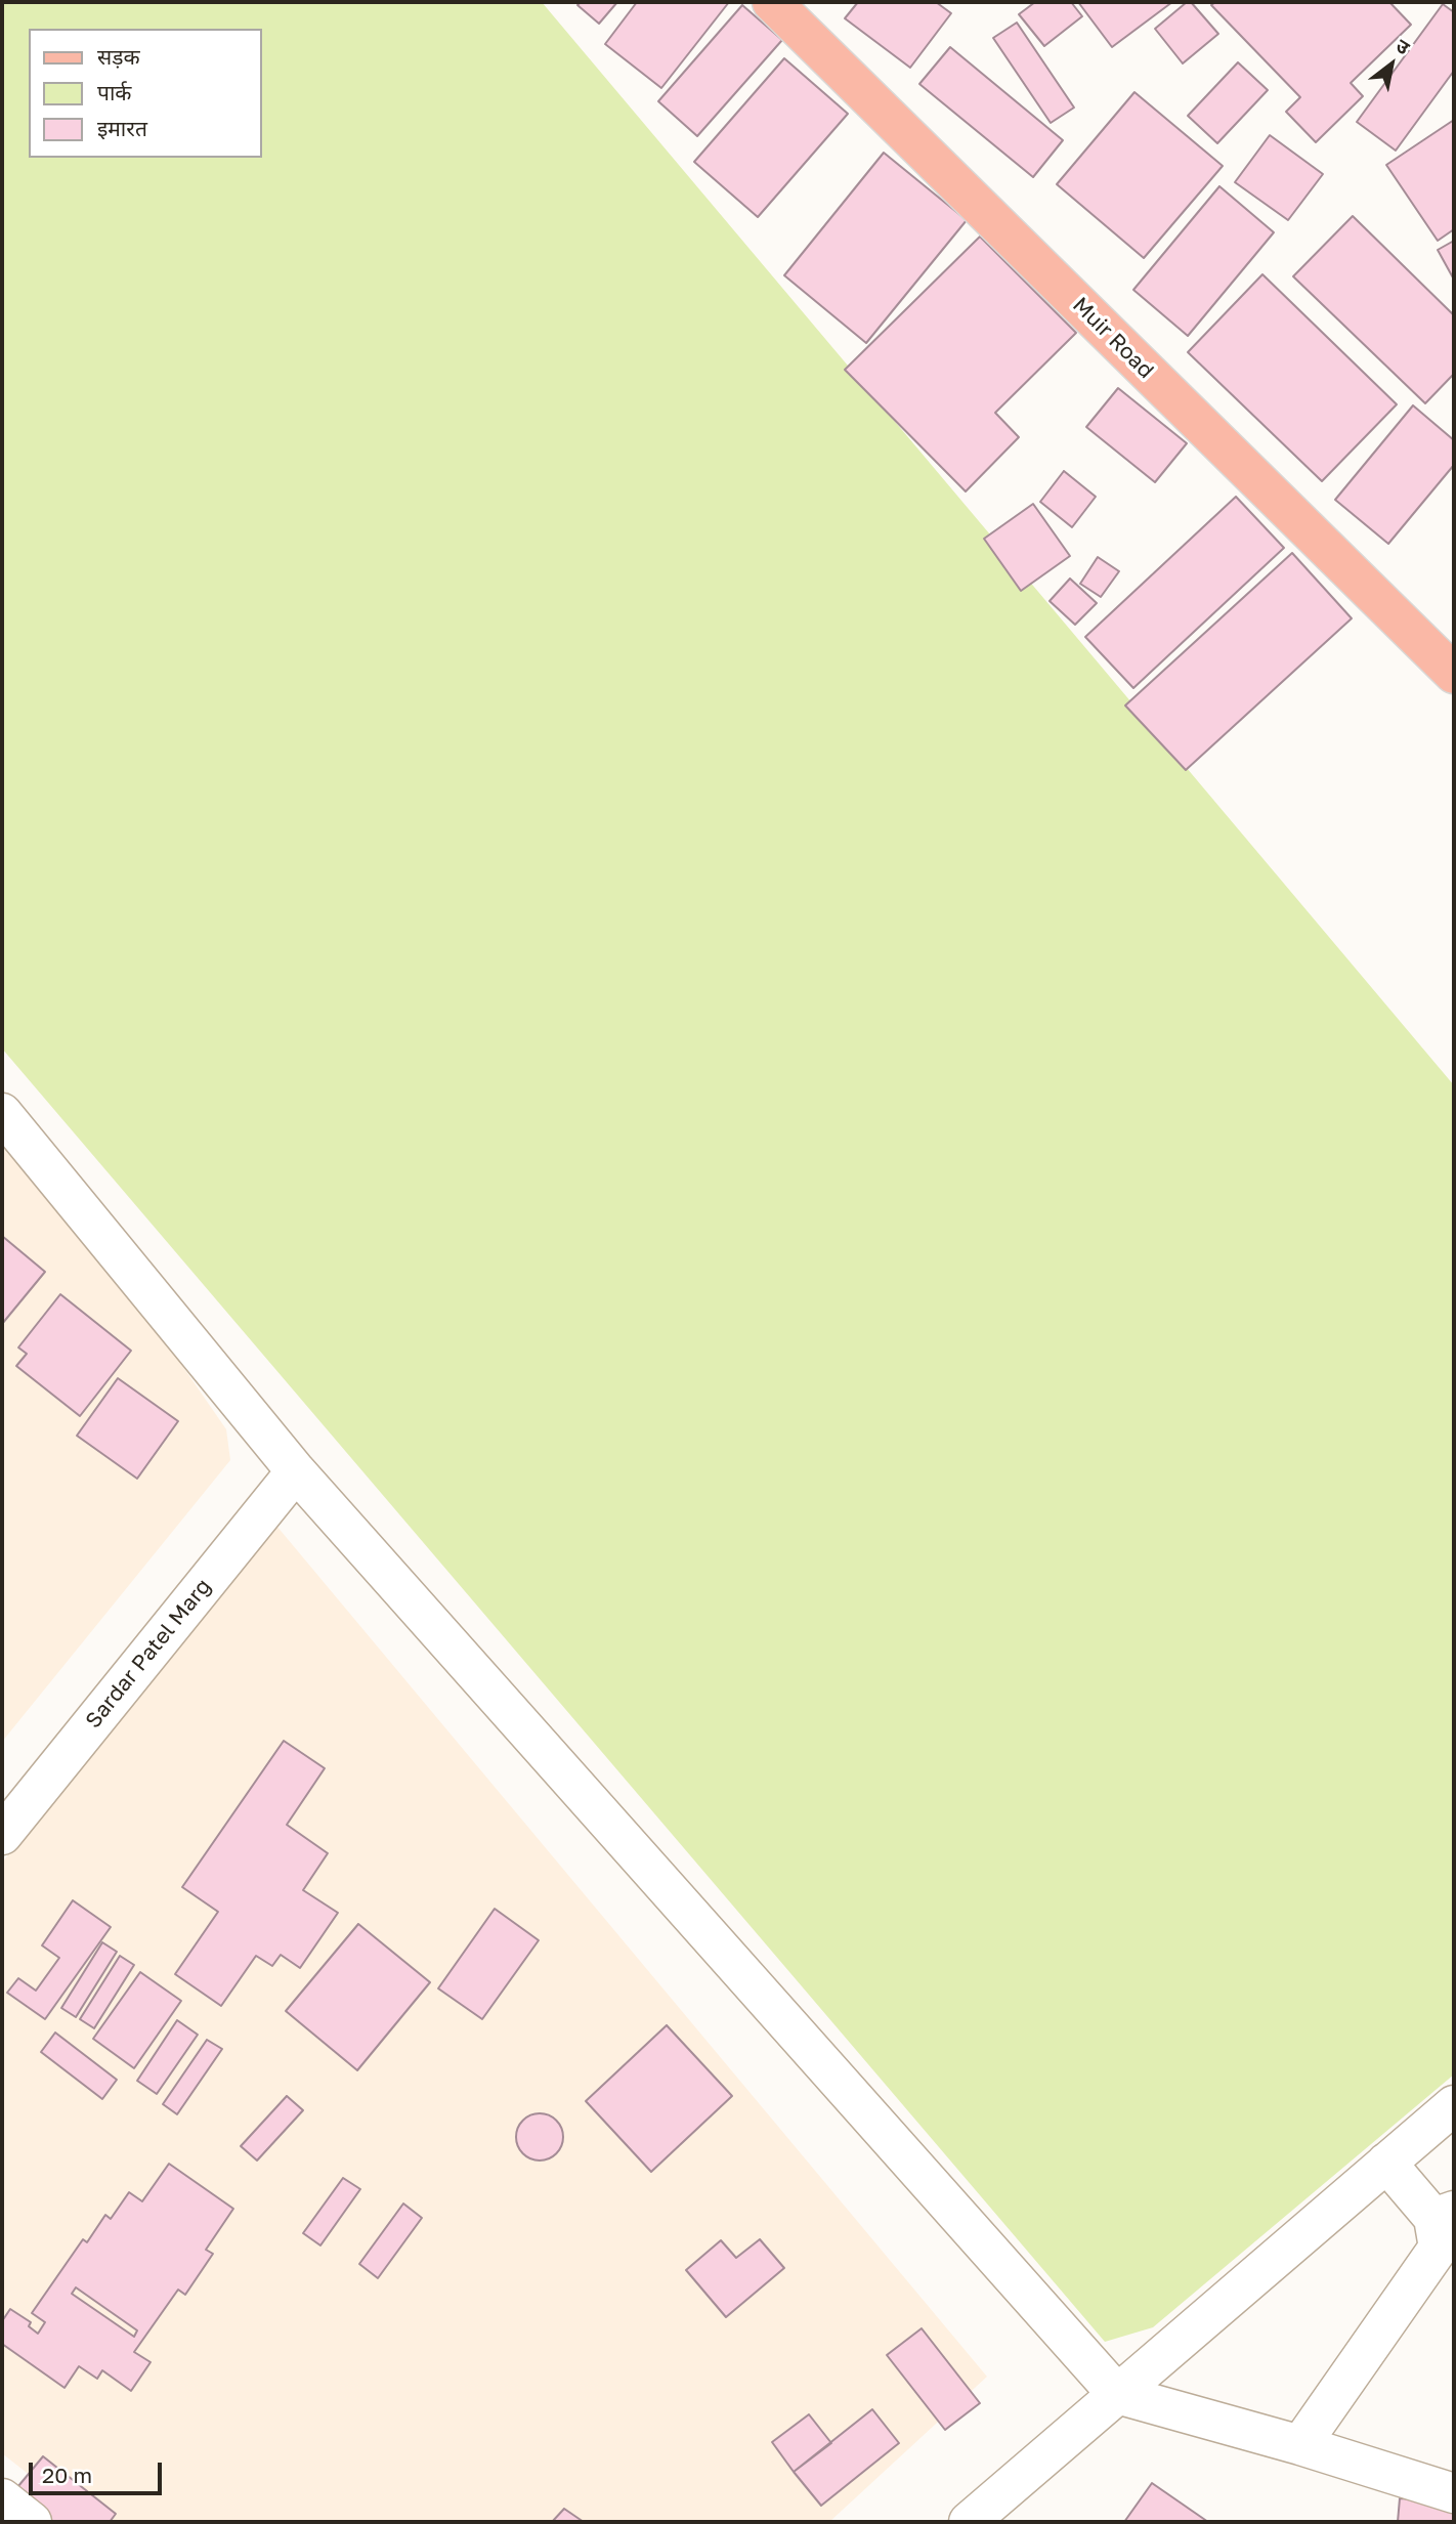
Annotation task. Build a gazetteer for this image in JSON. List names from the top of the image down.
{
  "streets": {
    "main road": ["Muir Road"],
    "street": ["Sardar Patel Marg"]
  },
  "legend": ["सड़क", "पार्क", "इमारत"],
  "scale_bar": "20 m",
  "north": "top right"
}
